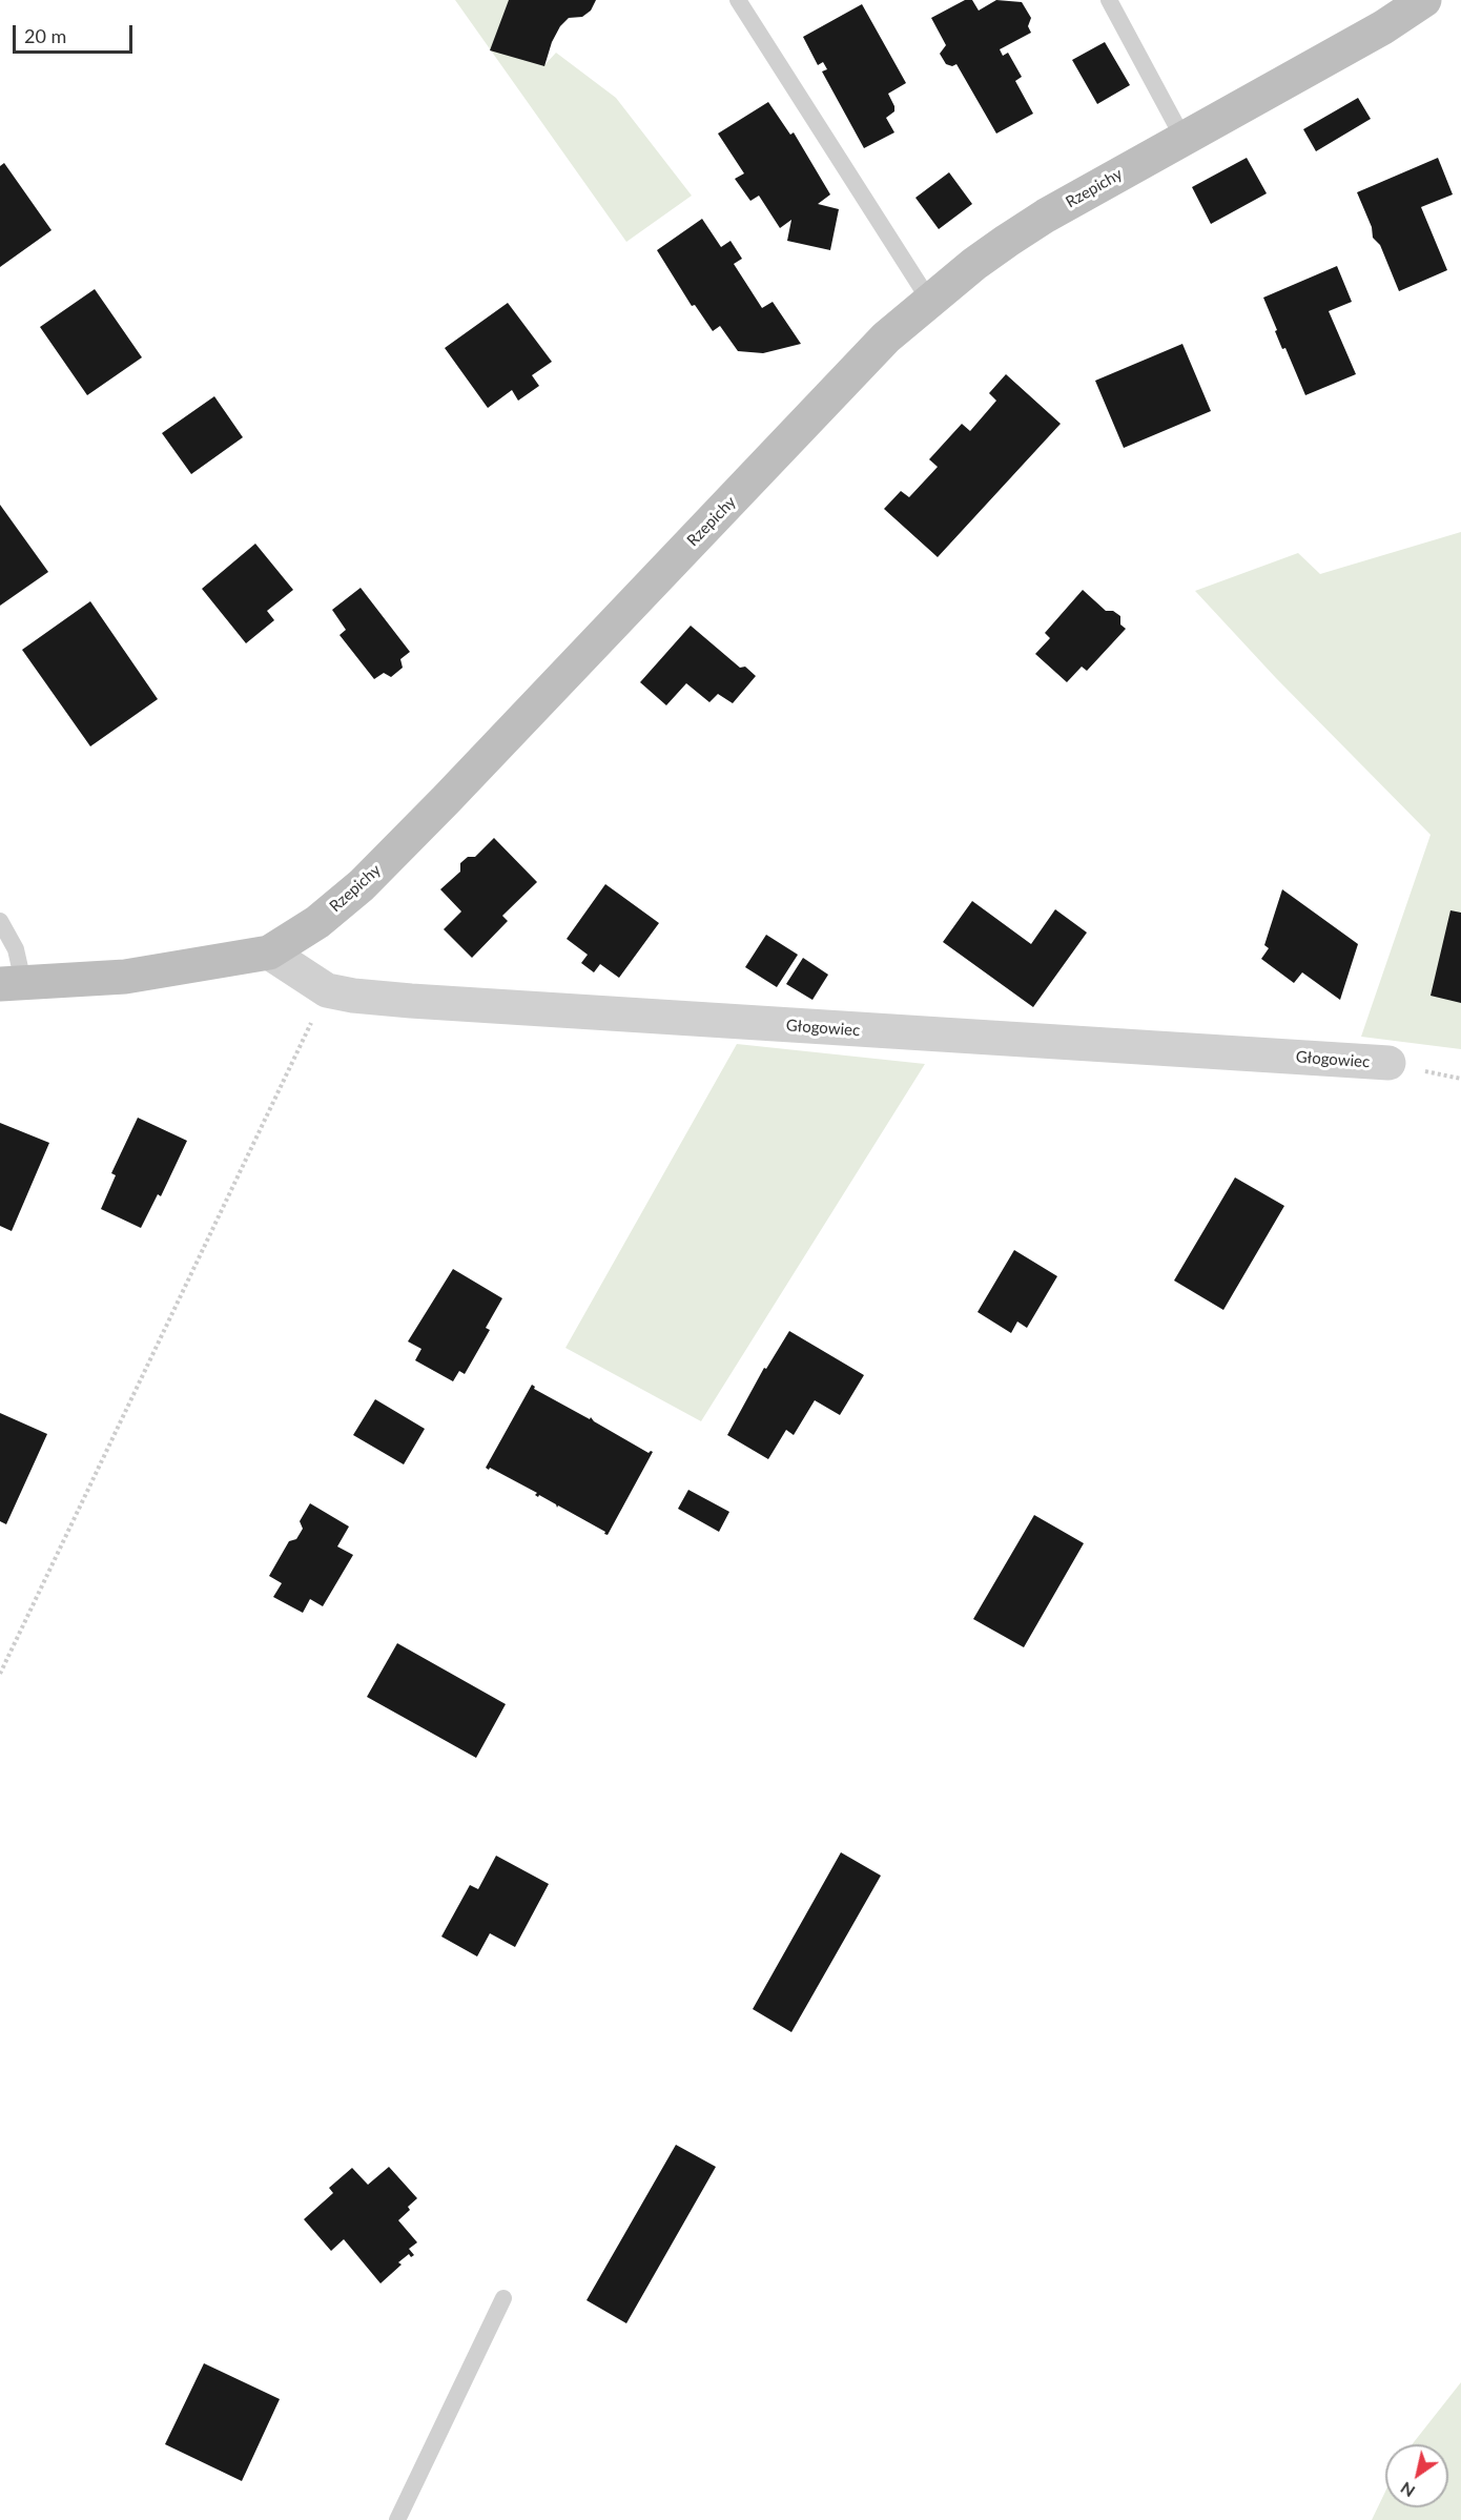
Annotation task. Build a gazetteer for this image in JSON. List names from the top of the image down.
{
  "streets": {
    "street": ["Rzepichy", "Głogowiec"]
  },
  "crossings": [
    ["Rzepichy", "Głogowiec"]
  ],
  "scale_bar": "20 m",
  "north": "bottom left"
}
